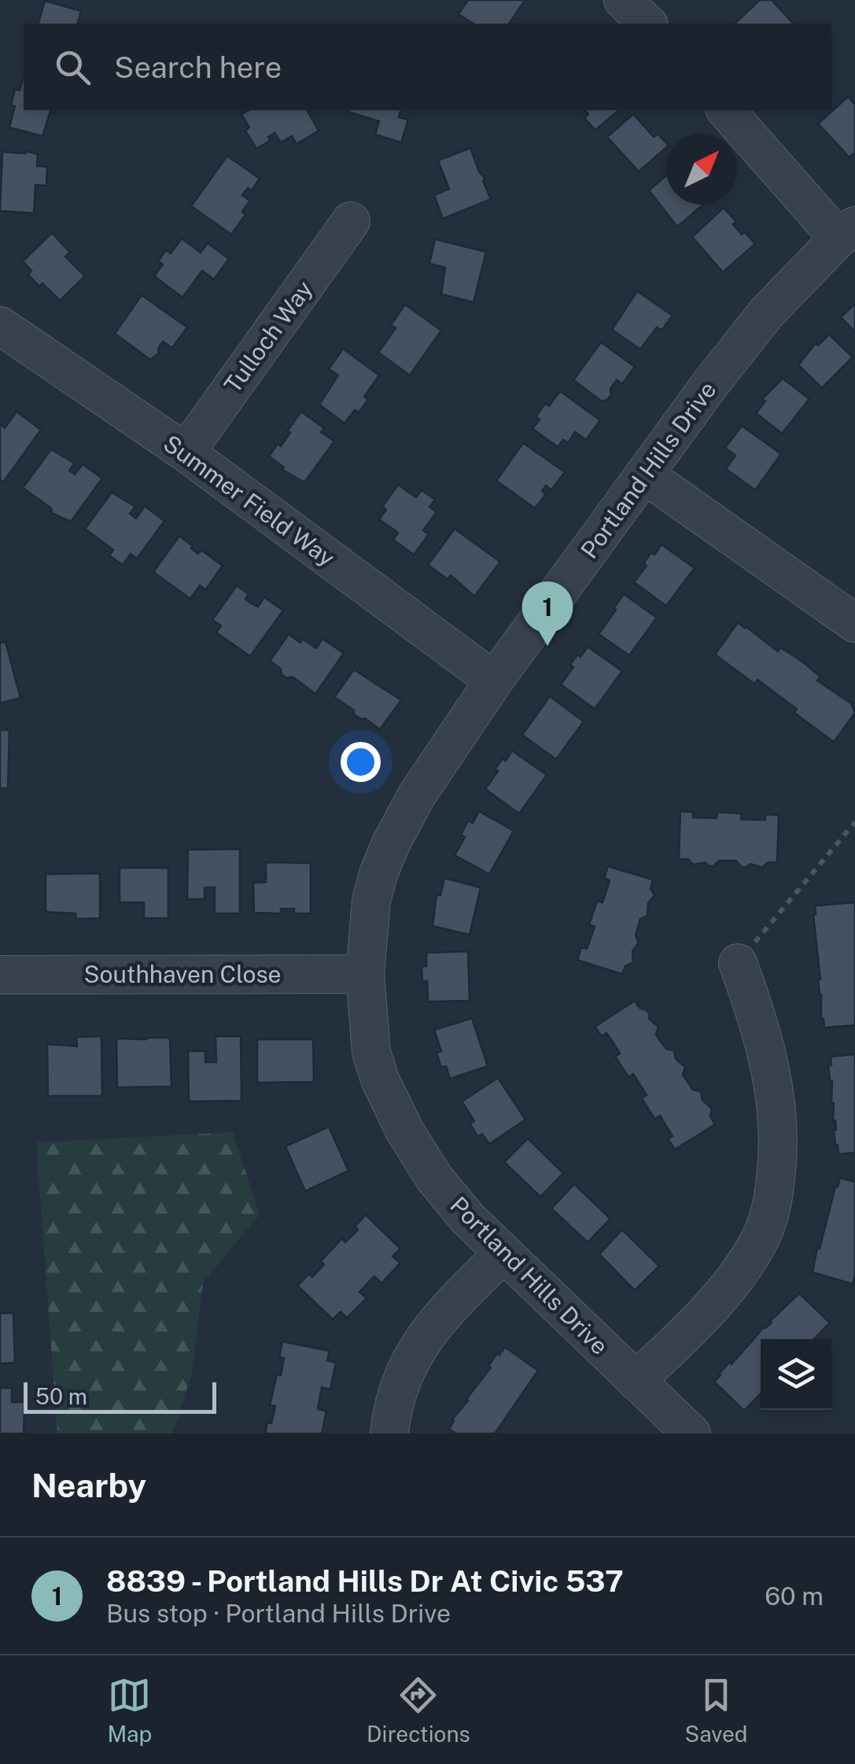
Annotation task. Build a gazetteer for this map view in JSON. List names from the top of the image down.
{
  "streets": {
    "street": [
      "Tulloch Way",
      "Portland Hills Drive",
      "Summer Field Way",
      "Southhaven Close"
    ]
  },
  "crossings": [
    ["Tulloch Way", "Summer Field Way"],
    ["Portland Hills Drive", "Summer Field Way"],
    ["Portland Hills Drive", "Southhaven Close"]
  ],
  "scale_bar": "50 m",
  "north": "top right",
  "page": {
    "search": "Search here",
    "pins": "1",
    "scale": "50 m",
    "heading": "Nearby",
    "list": [
      {
        "mark": "1",
        "name": "8839 - Portland Hills Dr At Civic 537",
        "note": "Bus stop · Portland Hills Drive",
        "value": "60 m"
      }
    ],
    "nav": ["Map", "Directions", "Saved"]
  }
}
